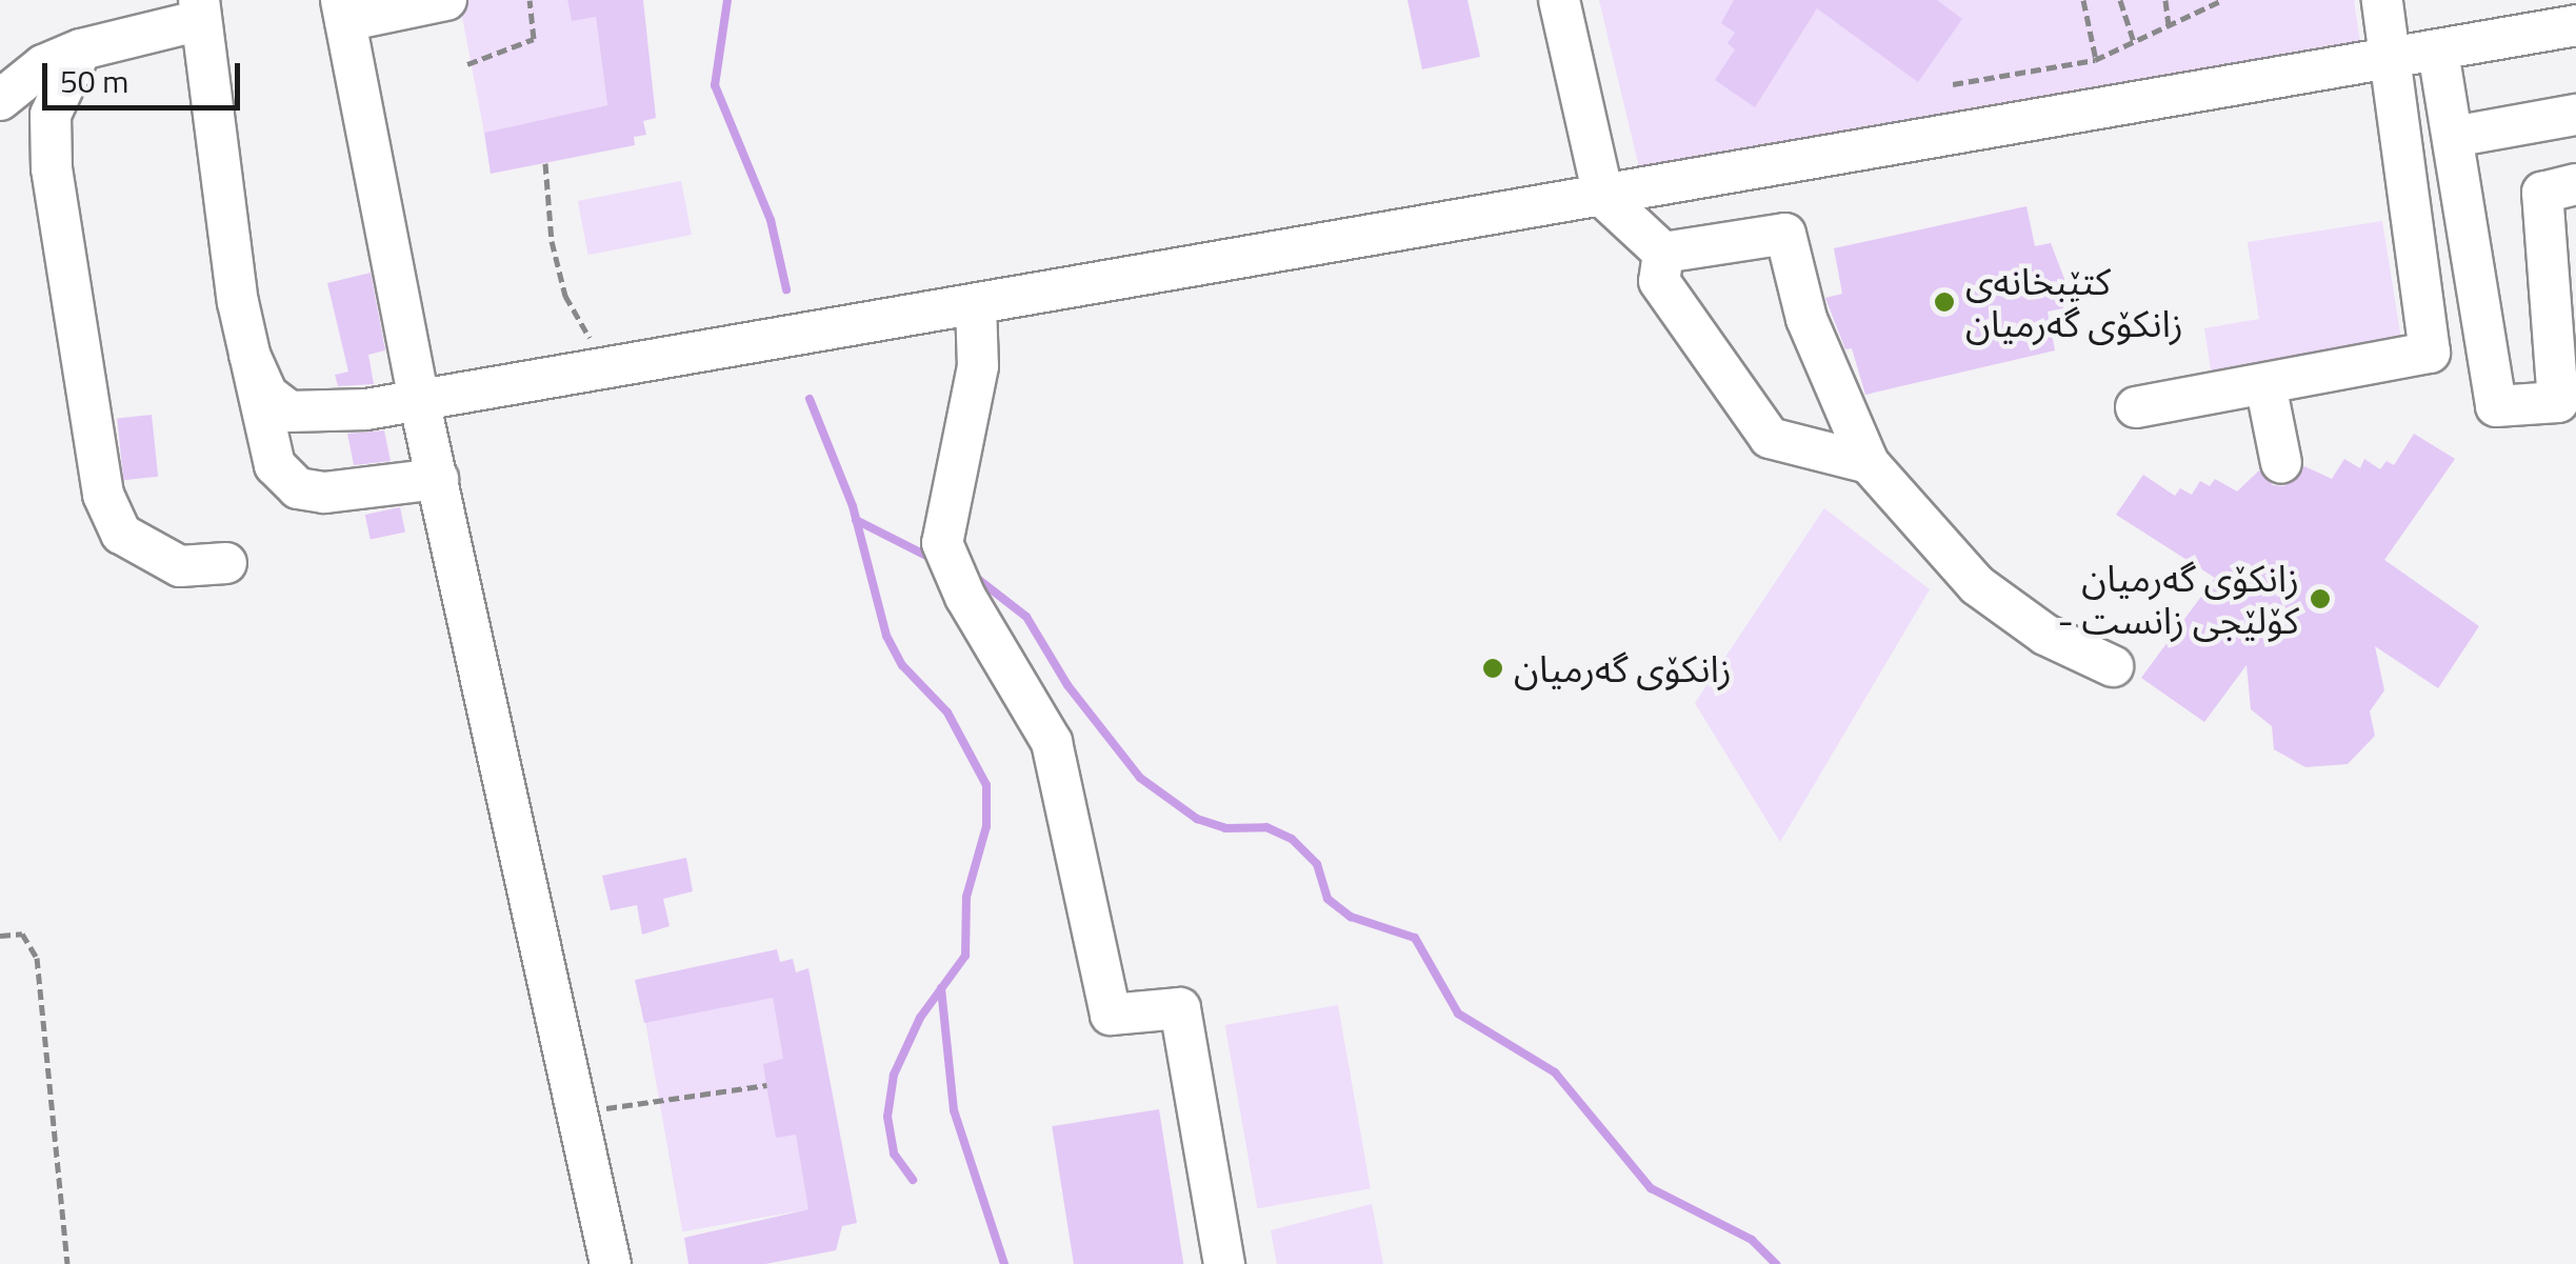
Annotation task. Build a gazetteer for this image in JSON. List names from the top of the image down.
{
  "places": ["کتێبخانەی زانکۆی گەرمیان", "زانکۆی گەرمیان - کۆلێجی زانست", "زانکۆی گەرمیان"],
  "scale_bar": "50 m"
}
